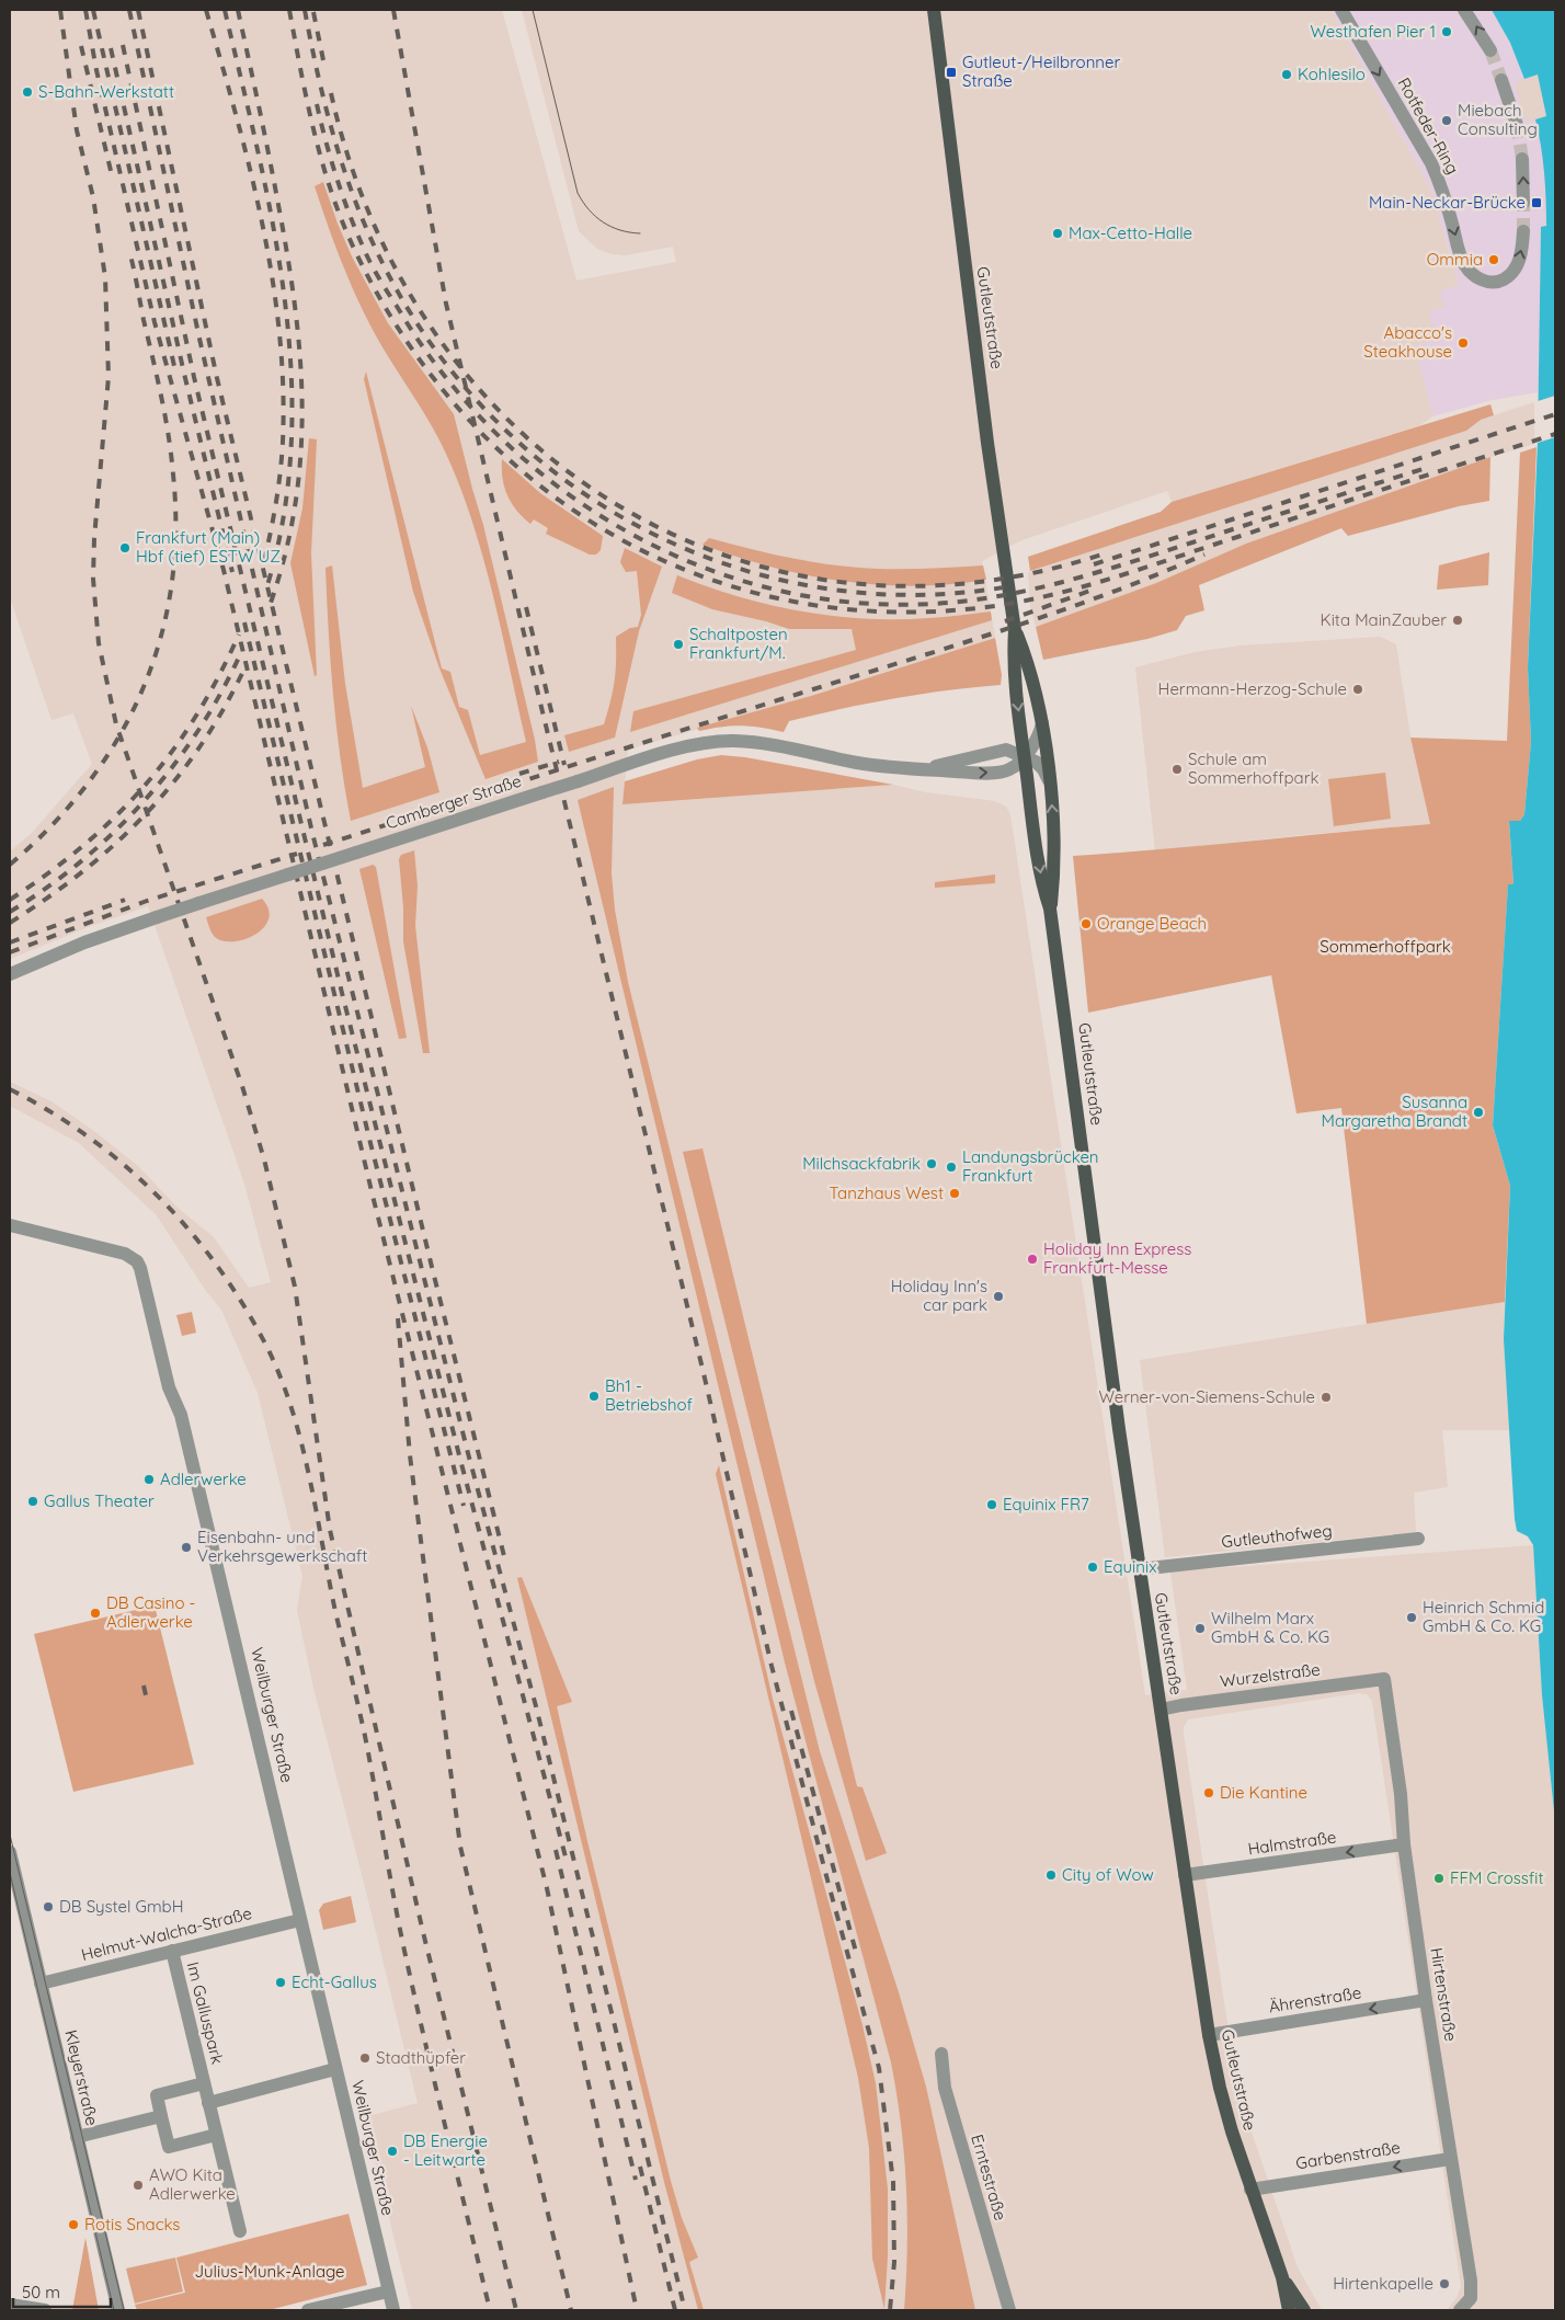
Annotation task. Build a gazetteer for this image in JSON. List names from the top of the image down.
{
  "streets": {
    "main road": ["Gutleutstraße"],
    "street": [
      "Rotfeder-Ring",
      "Camberger Straße",
      "Gutleuthofweg",
      "Wurzelstraße",
      "Weilburger Straße",
      "Halmstraße",
      "Helmut-Walcha-Straße",
      "Hirtenstraße",
      "Ährenstraße",
      "Im Galluspark",
      "Kleyerstraße",
      "Garbenstraße",
      "Erntestraße"
    ]
  },
  "crossings": [
    ["Gutleutstraße", "Gutleuthofweg"],
    ["Gutleutstraße", "Wurzelstraße"],
    ["Gutleutstraße", "Halmstraße"],
    ["Gutleutstraße", "Ährenstraße"],
    ["Gutleutstraße", "Garbenstraße"],
    ["Wurzelstraße", "Hirtenstraße"],
    ["Weilburger Straße", "Helmut-Walcha-Straße"],
    ["Halmstraße", "Hirtenstraße"],
    ["Helmut-Walcha-Straße", "Im Galluspark"],
    ["Helmut-Walcha-Straße", "Kleyerstraße"],
    ["Hirtenstraße", "Ährenstraße"],
    ["Hirtenstraße", "Garbenstraße"]
  ],
  "one_way": ["Halmstraße", "Ährenstraße", "Garbenstraße"],
  "parks": ["Sommerhoffpark", "Julius-Munk-Anlage"],
  "places": {
    "other": [
      "Westhafen Pier 1",
      "Kohlesilo",
      "S-Bahn-Werkstatt",
      "Miebach Consulting",
      "Max-Cetto-Halle",
      "Ommia",
      "Abacco's Steakhouse",
      "Frankfurt (Main) Hbf (tief) ESTW UZ",
      "Kita MainZauber",
      "Schaltposten Frankfurt/M.",
      "Hermann-Herzog-Schule",
      "Schule am Sommerhoffpark",
      "Orange Beach",
      "Susanna Margaretha Brandt",
      "Milchsackfabrik",
      "Landungsbrücken Frankfurt",
      "Tanzhaus West",
      "Holiday Inn Express Frankfurt-Messe",
      "Holiday Inn's car park",
      "Bh1 - Betriebshof",
      "Werner-von-Siemens-Schule",
      "Adlerwerke",
      "Gallus Theater",
      "Equinix FR7",
      "Eisenbahn- und Verkehrsgewerkschaft",
      "Equinix",
      "DB Casino - Adlerwerke",
      "Heinrich Schmid GmbH & Co. KG",
      "Wilhelm Marx GmbH & Co. KG",
      "Die Kantine",
      "City of Wow",
      "FFM Crossfit",
      "DB Systel GmbH",
      "Echt-Gallus",
      "Stadthüpfer",
      "DB Energie - Leitwarte",
      "AWO Kita Adlerwerke",
      "Rotis Snacks",
      "Hirtenkapelle"
    ],
    "transit": ["Gutleut-/Heilbronner Straße", "Main-Neckar-Brücke"]
  },
  "scale_bar": "50 m"
}
